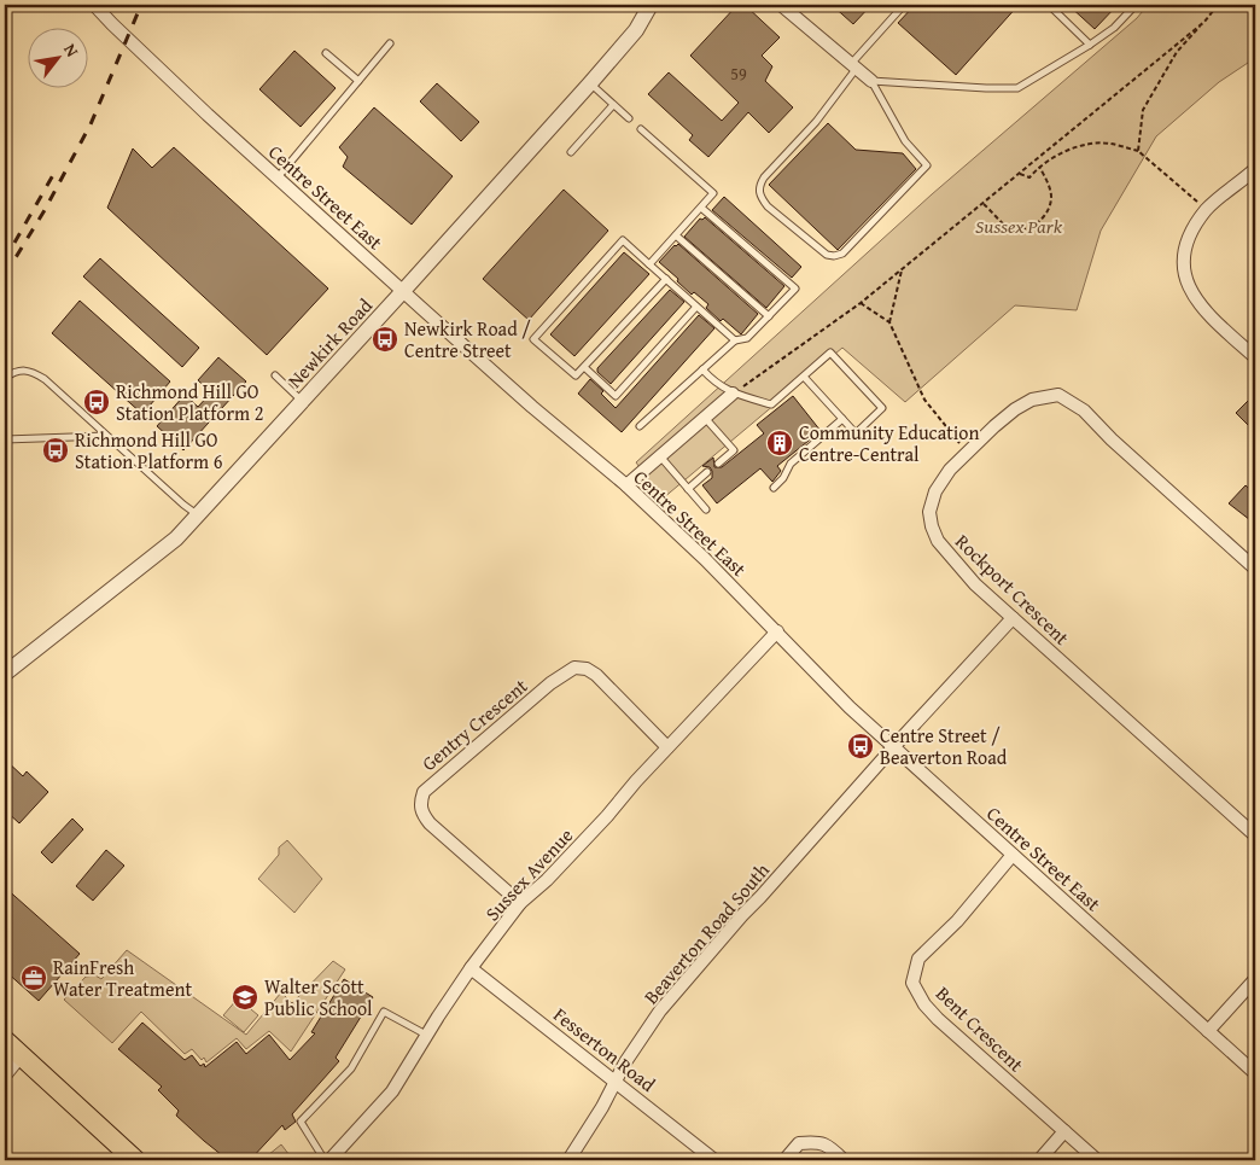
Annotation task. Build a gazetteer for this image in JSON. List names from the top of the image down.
{
  "streets": {
    "street": [
      "Centre Street East",
      "Newkirk Road",
      "Rockport Crescent",
      "Gentry Crescent",
      "Sussex Avenue",
      "Beaverton Road South",
      "Bent Crescent",
      "Fesserton Road"
    ]
  },
  "crossings": [
    ["Centre Street East", "Newkirk Road"],
    ["Centre Street East", "Sussex Avenue"],
    ["Centre Street East", "Beaverton Road South"],
    ["Centre Street East", "Bent Crescent"],
    ["Rockport Crescent", "Beaverton Road South"],
    ["Gentry Crescent", "Sussex Avenue"],
    ["Sussex Avenue", "Fesserton Road"],
    ["Beaverton Road South", "Fesserton Road"]
  ],
  "parks": ["Sussex Park"],
  "places": {
    "bus stop": [
      "Newkirk Road / Centre Street",
      "Richmond Hill GO Station Platform 2",
      "Richmond Hill GO Station Platform 6",
      "Centre Street / Beaverton Road"
    ],
    "building": ["Community Education Centre-Central"],
    "office": ["RainFresh Water Treatment"],
    "school or university": ["Walter Scott Public School"]
  },
  "house_numbers": ["59"],
  "north": "top right"
}
